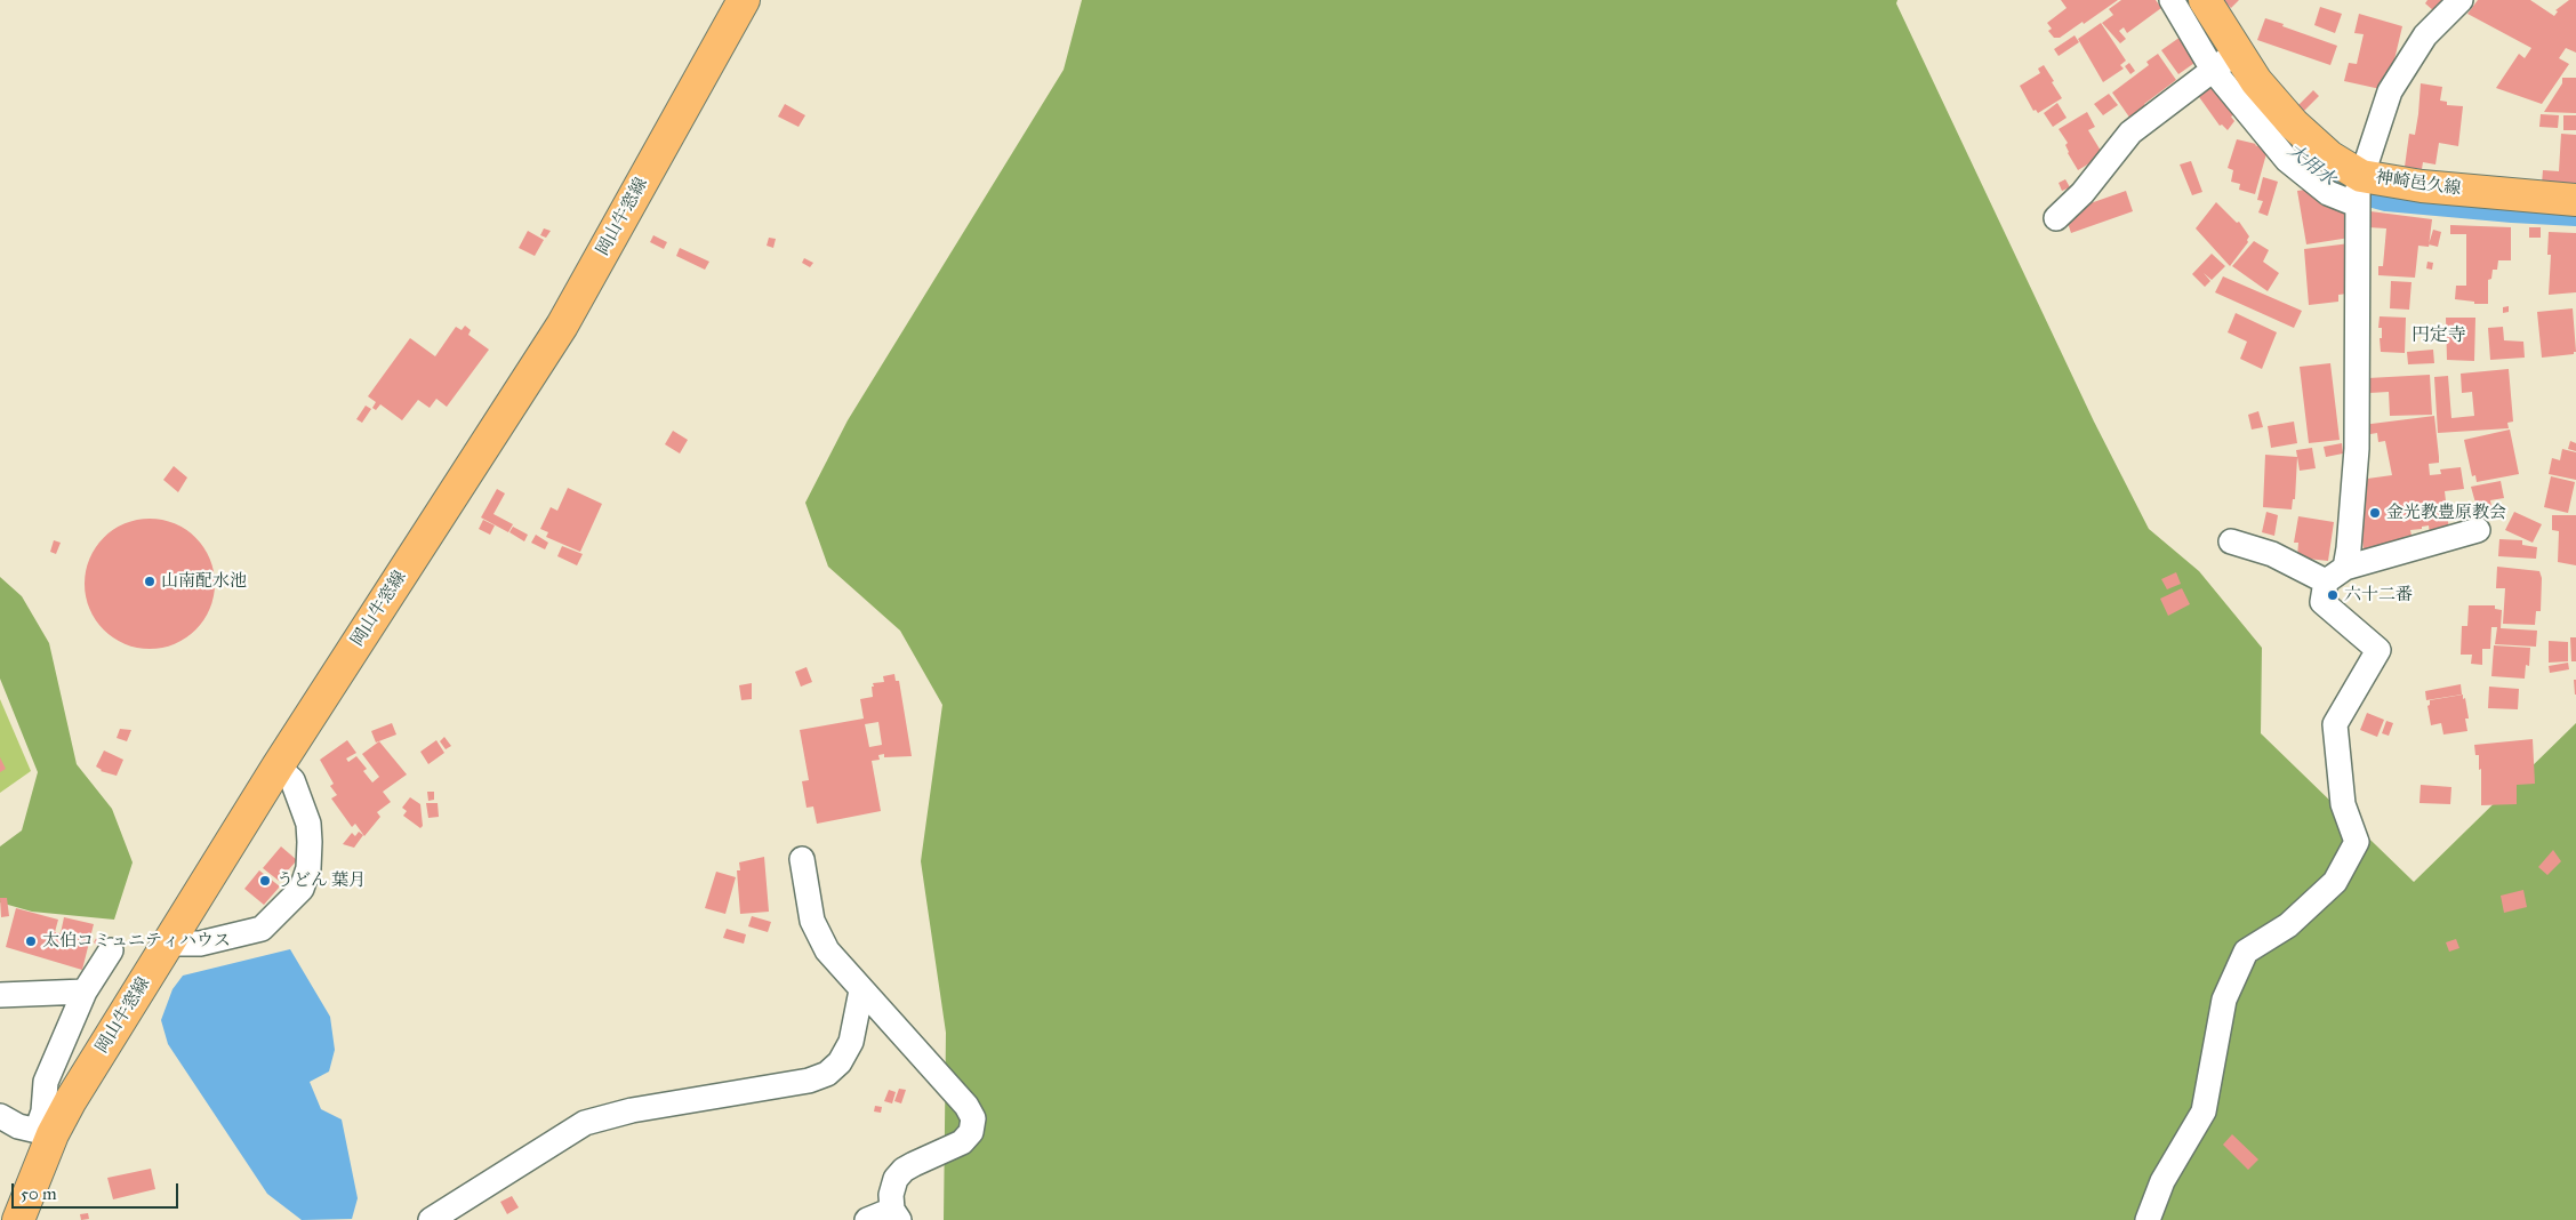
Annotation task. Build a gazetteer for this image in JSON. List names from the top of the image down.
{
  "streets": {
    "main road": ["神崎邑久線", "岡山牛窓線"]
  },
  "districts": ["円定寺"],
  "water": ["大用水"],
  "places": [
    "金光教豊原教会",
    "山南配水池",
    "六十二番",
    "うどん 葉月",
    "太伯コミュニティハウス"
  ],
  "scale_bar": "50 m"
}
